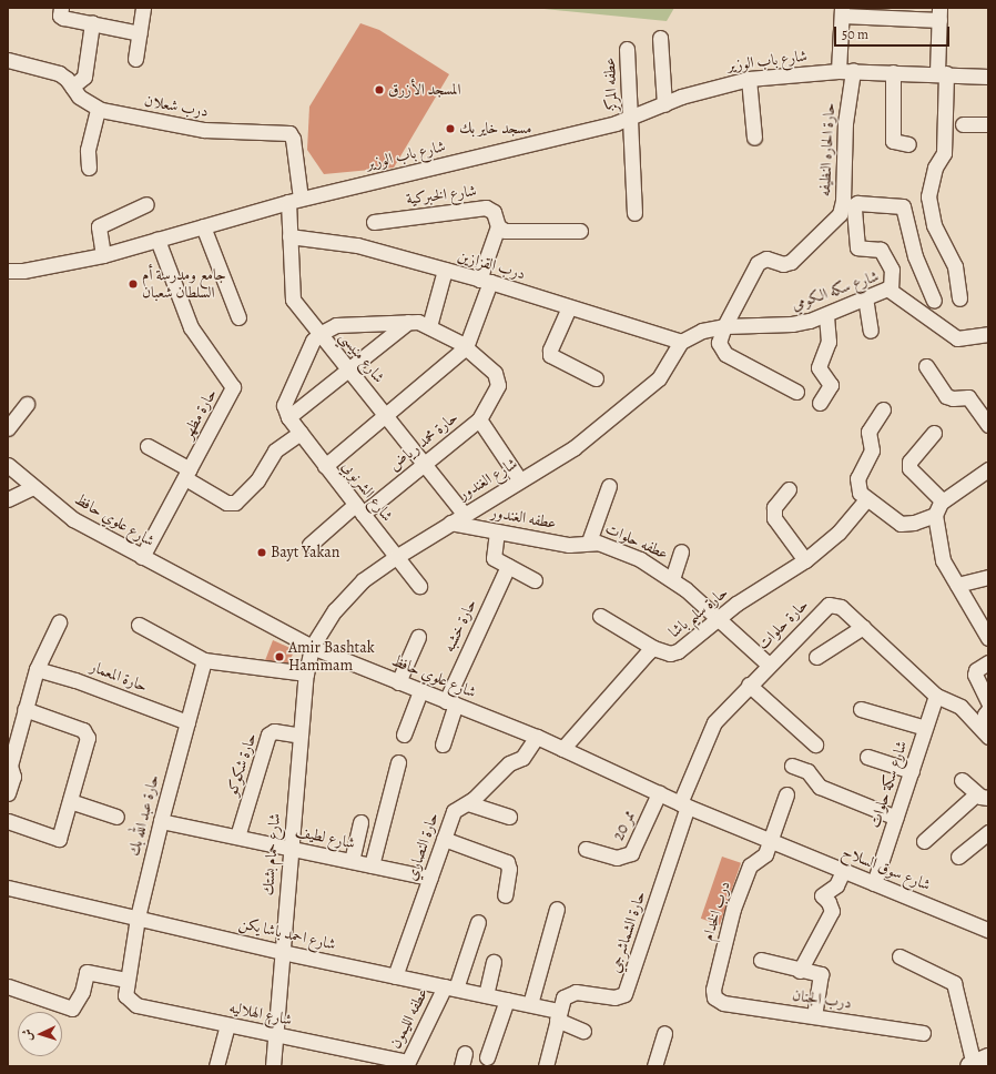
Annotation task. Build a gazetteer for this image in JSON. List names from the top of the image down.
{
  "streets": {
    "street": [
      "شارع باب الوزير",
      "عطفه المركز",
      "درب شعلان",
      "حارة الحاره النظيفه",
      "شارع الخبركية",
      "درب القزازين",
      "شارع سكه الكومي",
      "شارع منيسي",
      "حارة مظهر",
      "حارة محمد رياض",
      "شارع الغندور",
      "شارع الشرنوبي",
      "عطفه الغندور",
      "شارع علوي حافظ",
      "عطفه حلوات",
      "حارة سليم باشا",
      "حارة حلوات",
      "حارة خشبه",
      "حارة المعمار",
      "حارة شكوكو",
      "شارع سكة حلوات",
      "حارة عبد الله بك",
      "ممر 20",
      "شارع لطيف",
      "حارة النصاري",
      "شارع حمام بشتك",
      "شارع سوق السلاح",
      "درب الخدام",
      "حارة الشماشرجي",
      "شارع احمد باشا يكن",
      "درب الجنان",
      "شارع الهلاليه",
      "عطفه الليمون"
    ]
  },
  "crossings": [
    ["شارع باب الوزير", "عطفه المركز"],
    ["شارع باب الوزير", "درب شعلان"],
    ["شارع باب الوزير", "حارة الحاره النظيفه"],
    ["شارع باب الوزير", "شارع منيسي"],
    ["شارع باب الوزير", "حارة مظهر"],
    ["درب شعلان", "شارع منيسي"],
    ["حارة الحاره النظيفه", "شارع سكه الكومي"],
    ["درب القزازين", "شارع سكه الكومي"],
    ["درب القزازين", "شارع منيسي"],
    ["درب القزازين", "شارع الغندور"],
    ["شارع سكه الكومي", "شارع الغندور"],
    ["شارع منيسي", "حارة محمد رياض"],
    ["شارع منيسي", "شارع الغندور"],
    ["حارة مظهر", "شارع علوي حافظ"],
    ["حارة محمد رياض", "شارع الشرنوبي"],
    ["شارع الغندور", "شارع الشرنوبي"],
    ["شارع الغندور", "عطفه الغندور"],
    ["شارع الغندور", "شارع علوي حافظ"],
    ["شارع الغندور", "شارع حمام بشتك"],
    ["عطفه الغندور", "عطفه حلوات"],
    ["شارع علوي حافظ", "حارة سليم باشا"],
    ["شارع علوي حافظ", "حارة حلوات"],
    ["شارع علوي حافظ", "حارة خشبه"],
    ["شارع علوي حافظ", "ممر 20"],
    ["شارع علوي حافظ", "حارة النصاري"],
    ["شارع علوي حافظ", "شارع حمام بشتك"],
    ["شارع علوي حافظ", "شارع سوق السلاح"],
    ["شارع علوي حافظ", "درب الخدام"],
    ["شارع علوي حافظ", "حارة الشماشرجي"],
    ["عطفه حلوات", "حارة سليم باشا"],
    ["عطفه حلوات", "حارة حلوات"],
    ["حارة حلوات", "شارع سكة حلوات"],
    ["حارة حلوات", "حارة الشماشرجي"],
    ["حارة المعمار", "حارة عبد الله بك"],
    ["حارة شكوكو", "شارع لطيف"],
    ["حارة شكوكو", "شارع حمام بشتك"],
    ["شارع سكة حلوات", "شارع سوق السلاح"],
    ["حارة عبد الله بك", "شارع لطيف"],
    ["حارة عبد الله بك", "شارع احمد باشا يكن"],
    ["حارة عبد الله بك", "شارع الهلاليه"],
    ["شارع لطيف", "حارة النصاري"],
    ["شارع لطيف", "شارع حمام بشتك"],
    ["حارة النصاري", "شارع احمد باشا يكن"],
    ["شارع حمام بشتك", "شارع احمد باشا يكن"],
    ["شارع حمام بشتك", "شارع الهلاليه"],
    ["شارع سوق السلاح", "درب الخدام"],
    ["درب الخدام", "درب الجنان"],
    ["حارة الشماشرجي", "شارع احمد باشا يكن"],
    ["شارع احمد باشا يكن", "عطفه الليمون"],
    ["شارع الهلاليه", "عطفه الليمون"]
  ],
  "places": [
    "المسجد الأزرق",
    "مسجد خاير بك",
    "جامع ومدرسة أم السلطان شعبان",
    "Bayt Yakan",
    "Amir Bashtak Hammam"
  ],
  "scale_bar": "50 m",
  "north": "left"
}
